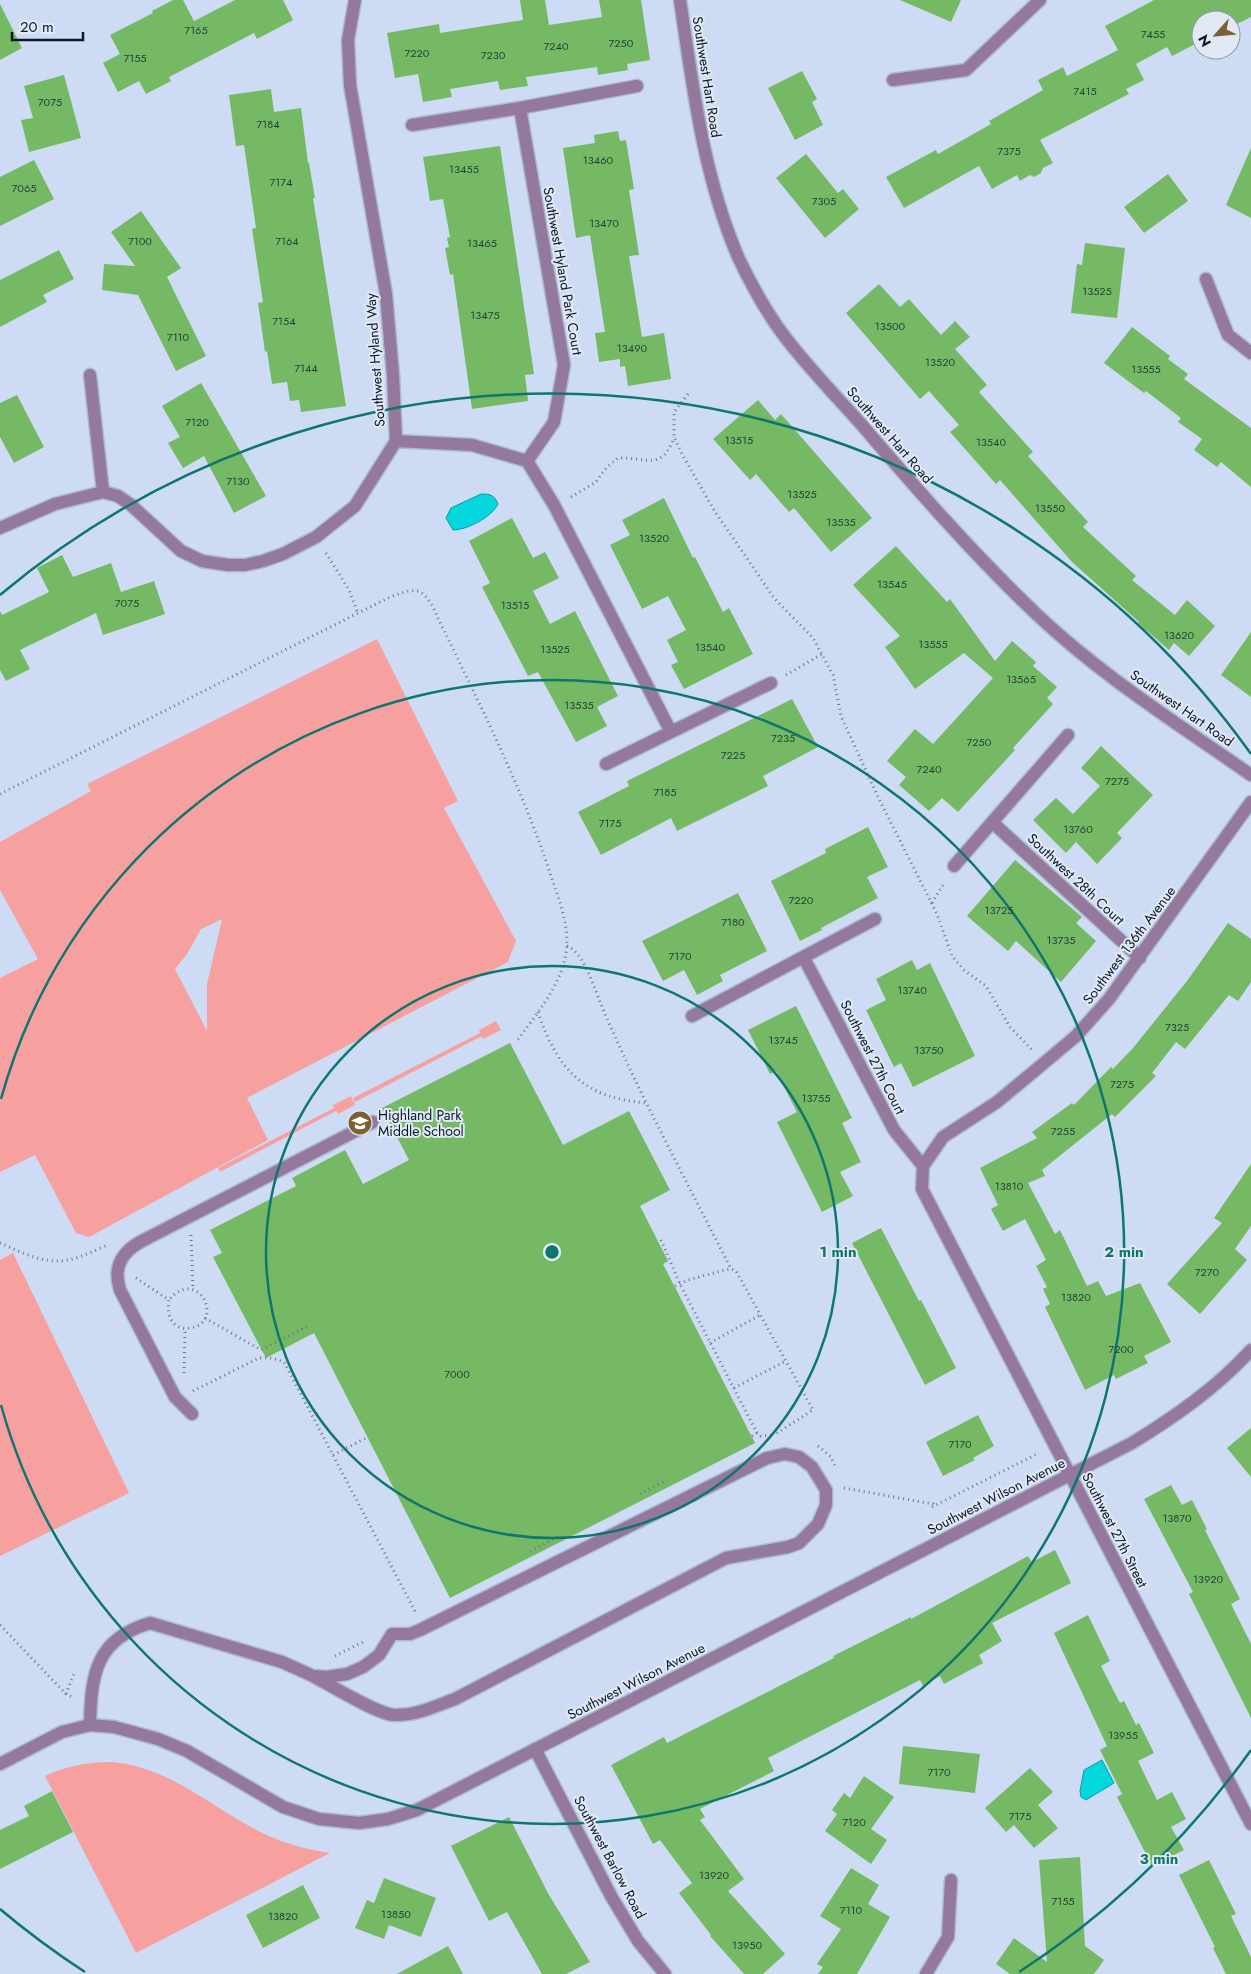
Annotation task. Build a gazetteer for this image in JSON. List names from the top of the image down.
{
  "streets": {
    "street": [
      "Southwest Hart Road",
      "Southwest Hyland Park Court",
      "Southwest Hyland Way",
      "Southwest 28th Court",
      "Southwest 136th Avenue",
      "Southwest 27th Court",
      "Southwest Wilson Avenue",
      "Southwest 27th Street",
      "Southwest Barlow Road"
    ]
  },
  "crossings": [
    ["Southwest 28th Court", "Southwest 136th Avenue"],
    ["Southwest 136th Avenue", "Southwest 27th Court"],
    ["Southwest 136th Avenue", "Southwest 27th Street"],
    ["Southwest 27th Court", "Southwest 27th Street"],
    ["Southwest Wilson Avenue", "Southwest 27th Street"],
    ["Southwest Wilson Avenue", "Southwest Barlow Road"]
  ],
  "places": {
    "school or university": ["Highland Park Middle School"]
  },
  "house_numbers": [
    "7165",
    "7455",
    "7250",
    "7240",
    "7220",
    "7230",
    "7155",
    "7415",
    "7075",
    "7184",
    "7375",
    "13460",
    "13455",
    "7174",
    "7065",
    "7305",
    "13470",
    "7100",
    "7164",
    "13465",
    "13525",
    "13475",
    "7154",
    "13500",
    "7110",
    "13490",
    "13520",
    "7144",
    "13555",
    "7120",
    "13515",
    "13540",
    "7130",
    "13525",
    "13550",
    "13535",
    "13520",
    "13545",
    "7075",
    "13515",
    "13620",
    "13555",
    "13540",
    "13525",
    "13565",
    "13535",
    "7235",
    "7250",
    "7225",
    "7240",
    "7275",
    "7185",
    "7175",
    "13760",
    "7220",
    "13725",
    "7180",
    "13735",
    "7170",
    "13740",
    "7325",
    "13745",
    "13750",
    "7275",
    "13755",
    "7255",
    "13810",
    "7270",
    "13820",
    "7200",
    "7000",
    "7170",
    "13870",
    "13920",
    "13955",
    "7170",
    "7175",
    "7120",
    "13920",
    "7155",
    "7110",
    "13850",
    "13820",
    "13950"
  ],
  "scale_bar": "20 m",
  "north": "bottom left",
  "rings": ["1 min", "2 min", "3 min"]
}
